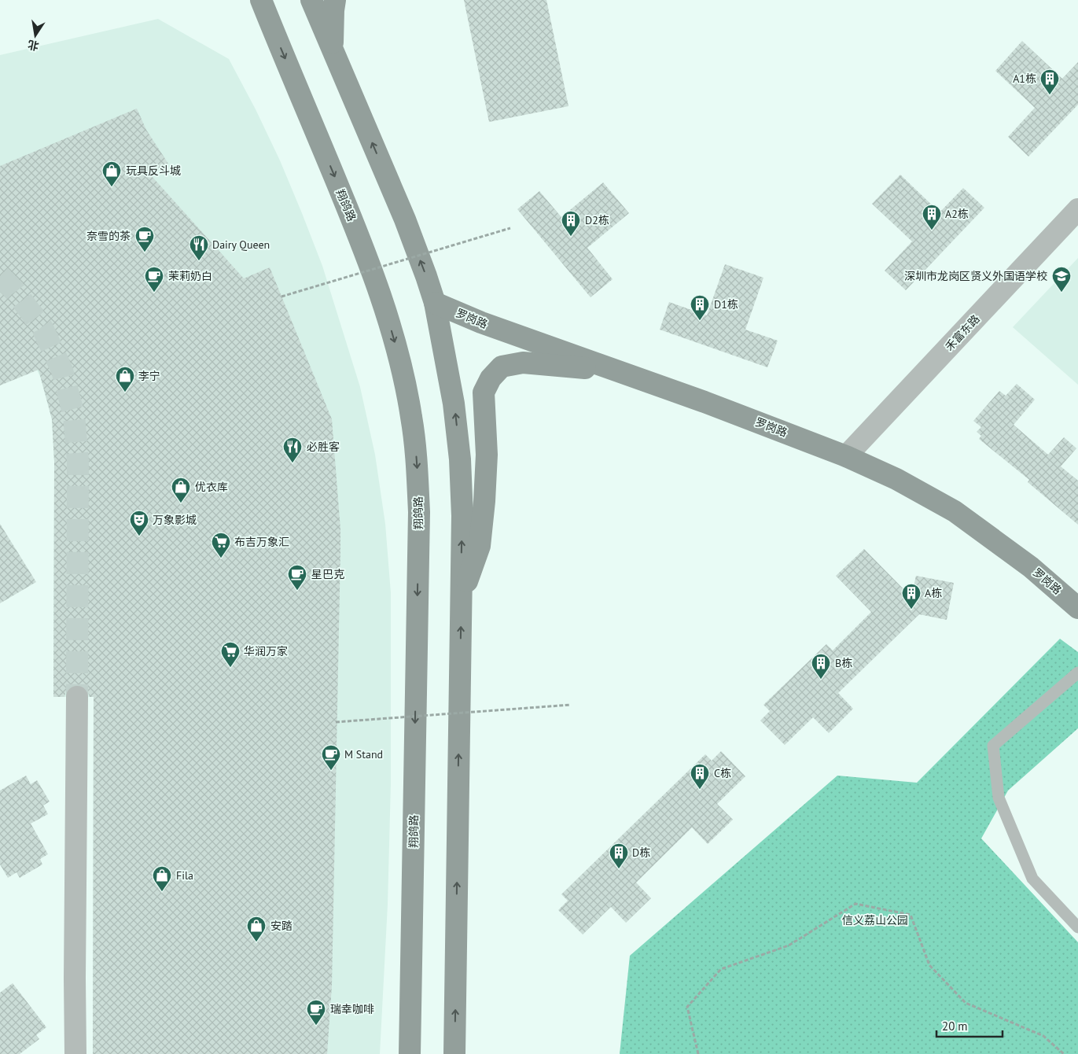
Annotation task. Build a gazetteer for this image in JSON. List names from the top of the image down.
{
  "streets": {
    "street": ["翔鸽路", "罗岗路", "禾富东路"]
  },
  "crossings": [
    ["罗岗路", "禾富东路"]
  ],
  "parks": ["信义荔山公园"],
  "places": {
    "building": [
      "A1栋",
      "A2栋",
      "D2栋",
      "D1栋",
      "A栋",
      "B栋",
      "C栋",
      "D栋"
    ],
    "shop": [
      "玩具反斗城",
      "李宁",
      "优衣库",
      "Fila",
      "安踏"
    ],
    "cafe": [
      "奈雪的茶",
      "茉莉奶白",
      "星巴克",
      "M Stand",
      "瑞幸咖啡"
    ],
    "restaurant": ["Dairy Queen", "必胜客"],
    "school or university": ["深圳市龙岗区贤义外国语学校"],
    "theatre": ["万象影城"],
    "supermarket": ["布吉万象汇", "华润万家"]
  },
  "scale_bar": "20 m",
  "north": "bottom"
}
